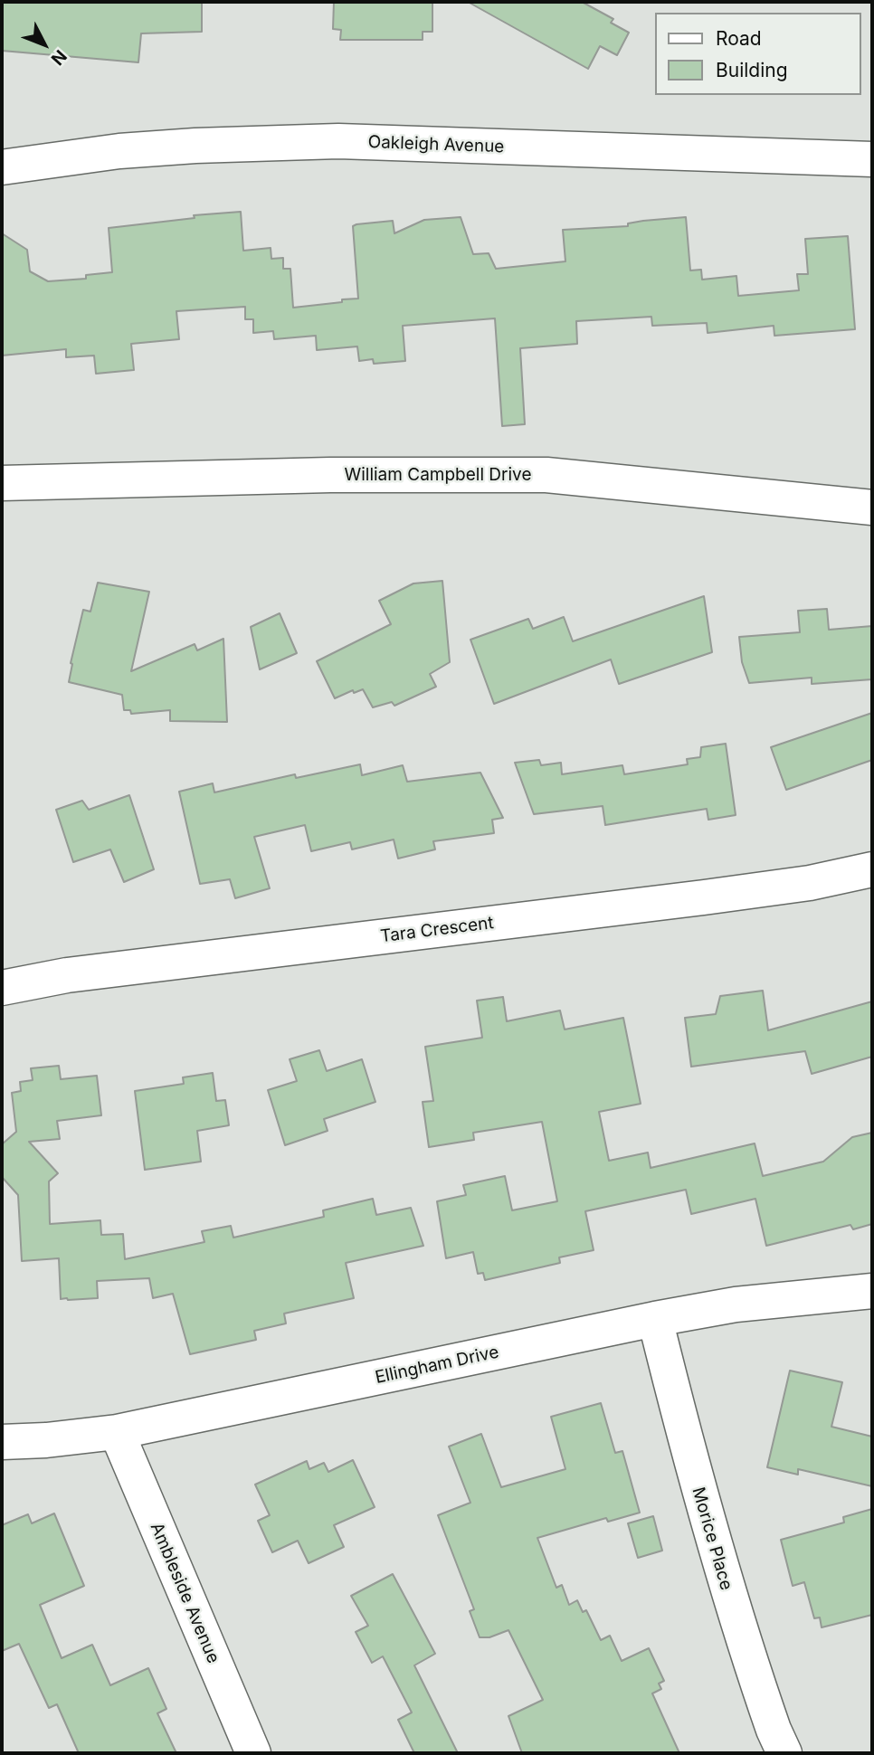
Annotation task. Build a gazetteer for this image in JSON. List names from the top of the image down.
{
  "streets": {
    "street": [
      "Oakleigh Avenue",
      "William Campbell Drive",
      "Tara Crescent",
      "Ellingham Drive",
      "Morice Place",
      "Ambleside Avenue"
    ]
  },
  "crossings": [
    ["Ellingham Drive", "Morice Place"],
    ["Ellingham Drive", "Ambleside Avenue"]
  ],
  "legend": ["Road", "Building"],
  "north": "bottom right"
}
